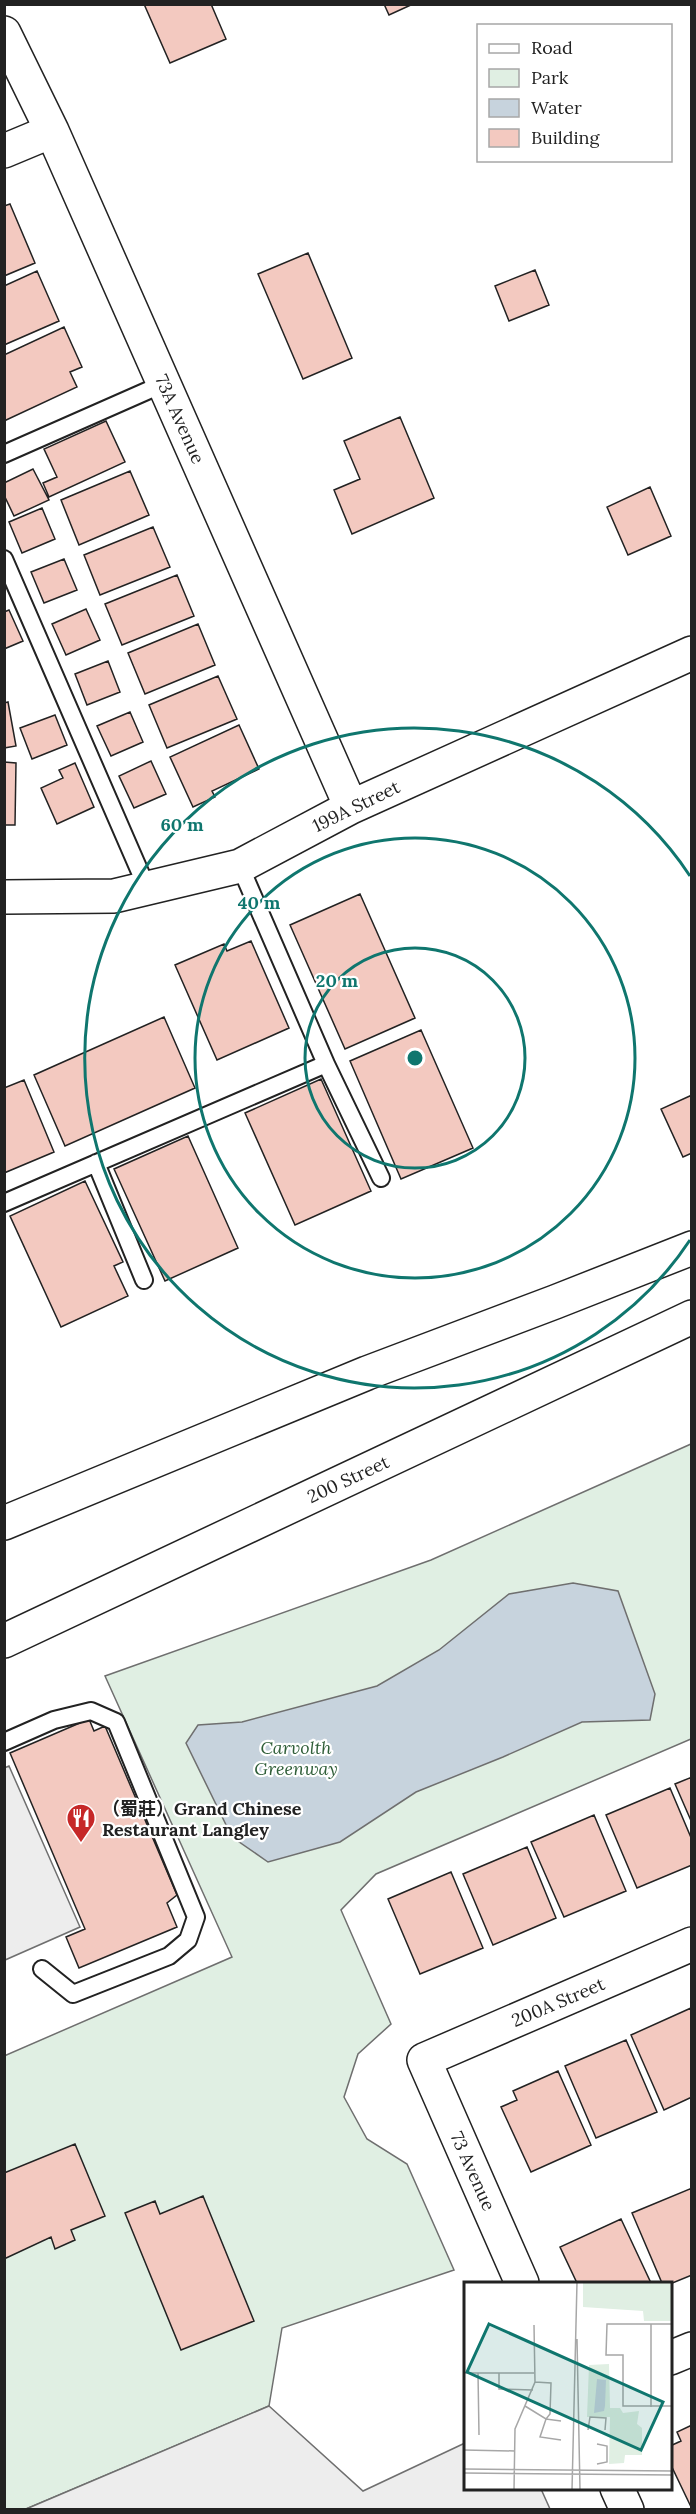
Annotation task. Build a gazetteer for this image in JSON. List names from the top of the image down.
{
  "streets": {
    "street": [
      "73A Avenue",
      "199A Street",
      "200 Street",
      "200A Street",
      "73 Avenue"
    ]
  },
  "crossings": [
    ["73A Avenue", "199A Street"],
    ["200A Street", "73 Avenue"]
  ],
  "parks": ["Carvolth Greenway"],
  "places": {
    "restaurant": ["（蜀莊）Grand Chinese Restaurant Langley"]
  },
  "legend": [
    "Road",
    "Park",
    "Water",
    "Building"
  ],
  "rings": ["60 m", "40 m", "20 m"]
}
